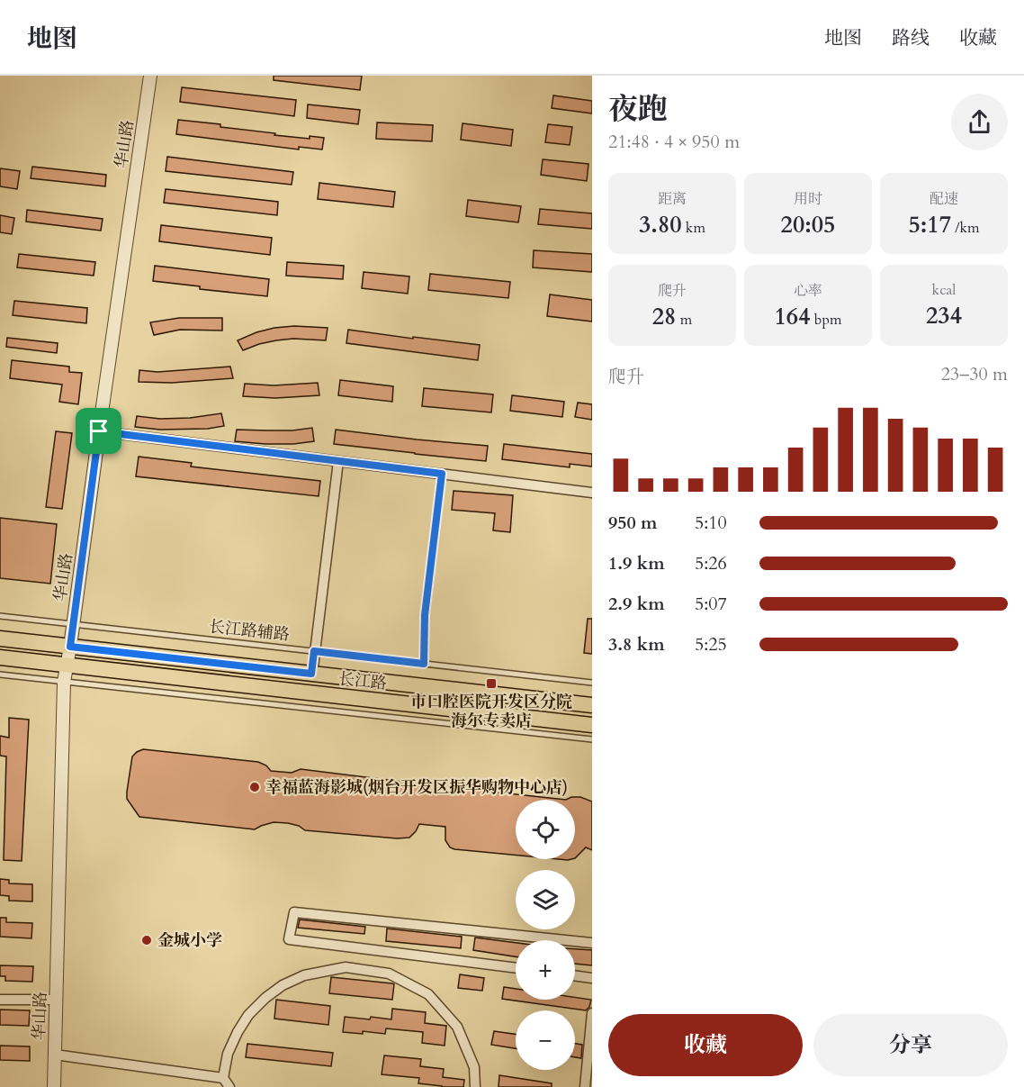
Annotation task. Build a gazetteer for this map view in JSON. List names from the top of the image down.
{
  "streets": {
    "main road": ["长江路"],
    "street": ["华山路"],
    "lane": ["长江路辅路"]
  },
  "crossings": [
    ["华山路", "长江路辅路"],
    ["华山路", "长江路"]
  ],
  "places": {
    "transit": ["市口腔医院开发区分院 海尔专卖店"],
    "other": ["幸福蓝海影城(烟台开发区振华购物中心店)", "金城小学"]
  },
  "page": {
    "header": "地图",
    "nav": ["地图", "路线", "收藏"],
    "heading": ["夜跑", "21:48 · 4 × 950 m"],
    "stats": [
      ["距离", "3.80 km"],
      ["用时", "20:05"],
      ["配速", "5:17 /km"],
      ["爬升", "28 m"],
      ["心率", "164 bpm"],
      ["kcal", "234"]
    ],
    "chart": ["爬升", "23–30 m"],
    "list": [
      {
        "name": "950 m",
        "note": "5:10"
      },
      {
        "name": "1.9 km",
        "note": "5:26"
      },
      {
        "name": "2.9 km",
        "note": "5:07"
      },
      {
        "name": "3.8 km",
        "note": "5:25"
      }
    ],
    "map_buttons": ["+", "−"],
    "buttons": ["收藏", "分享"]
  }
}
